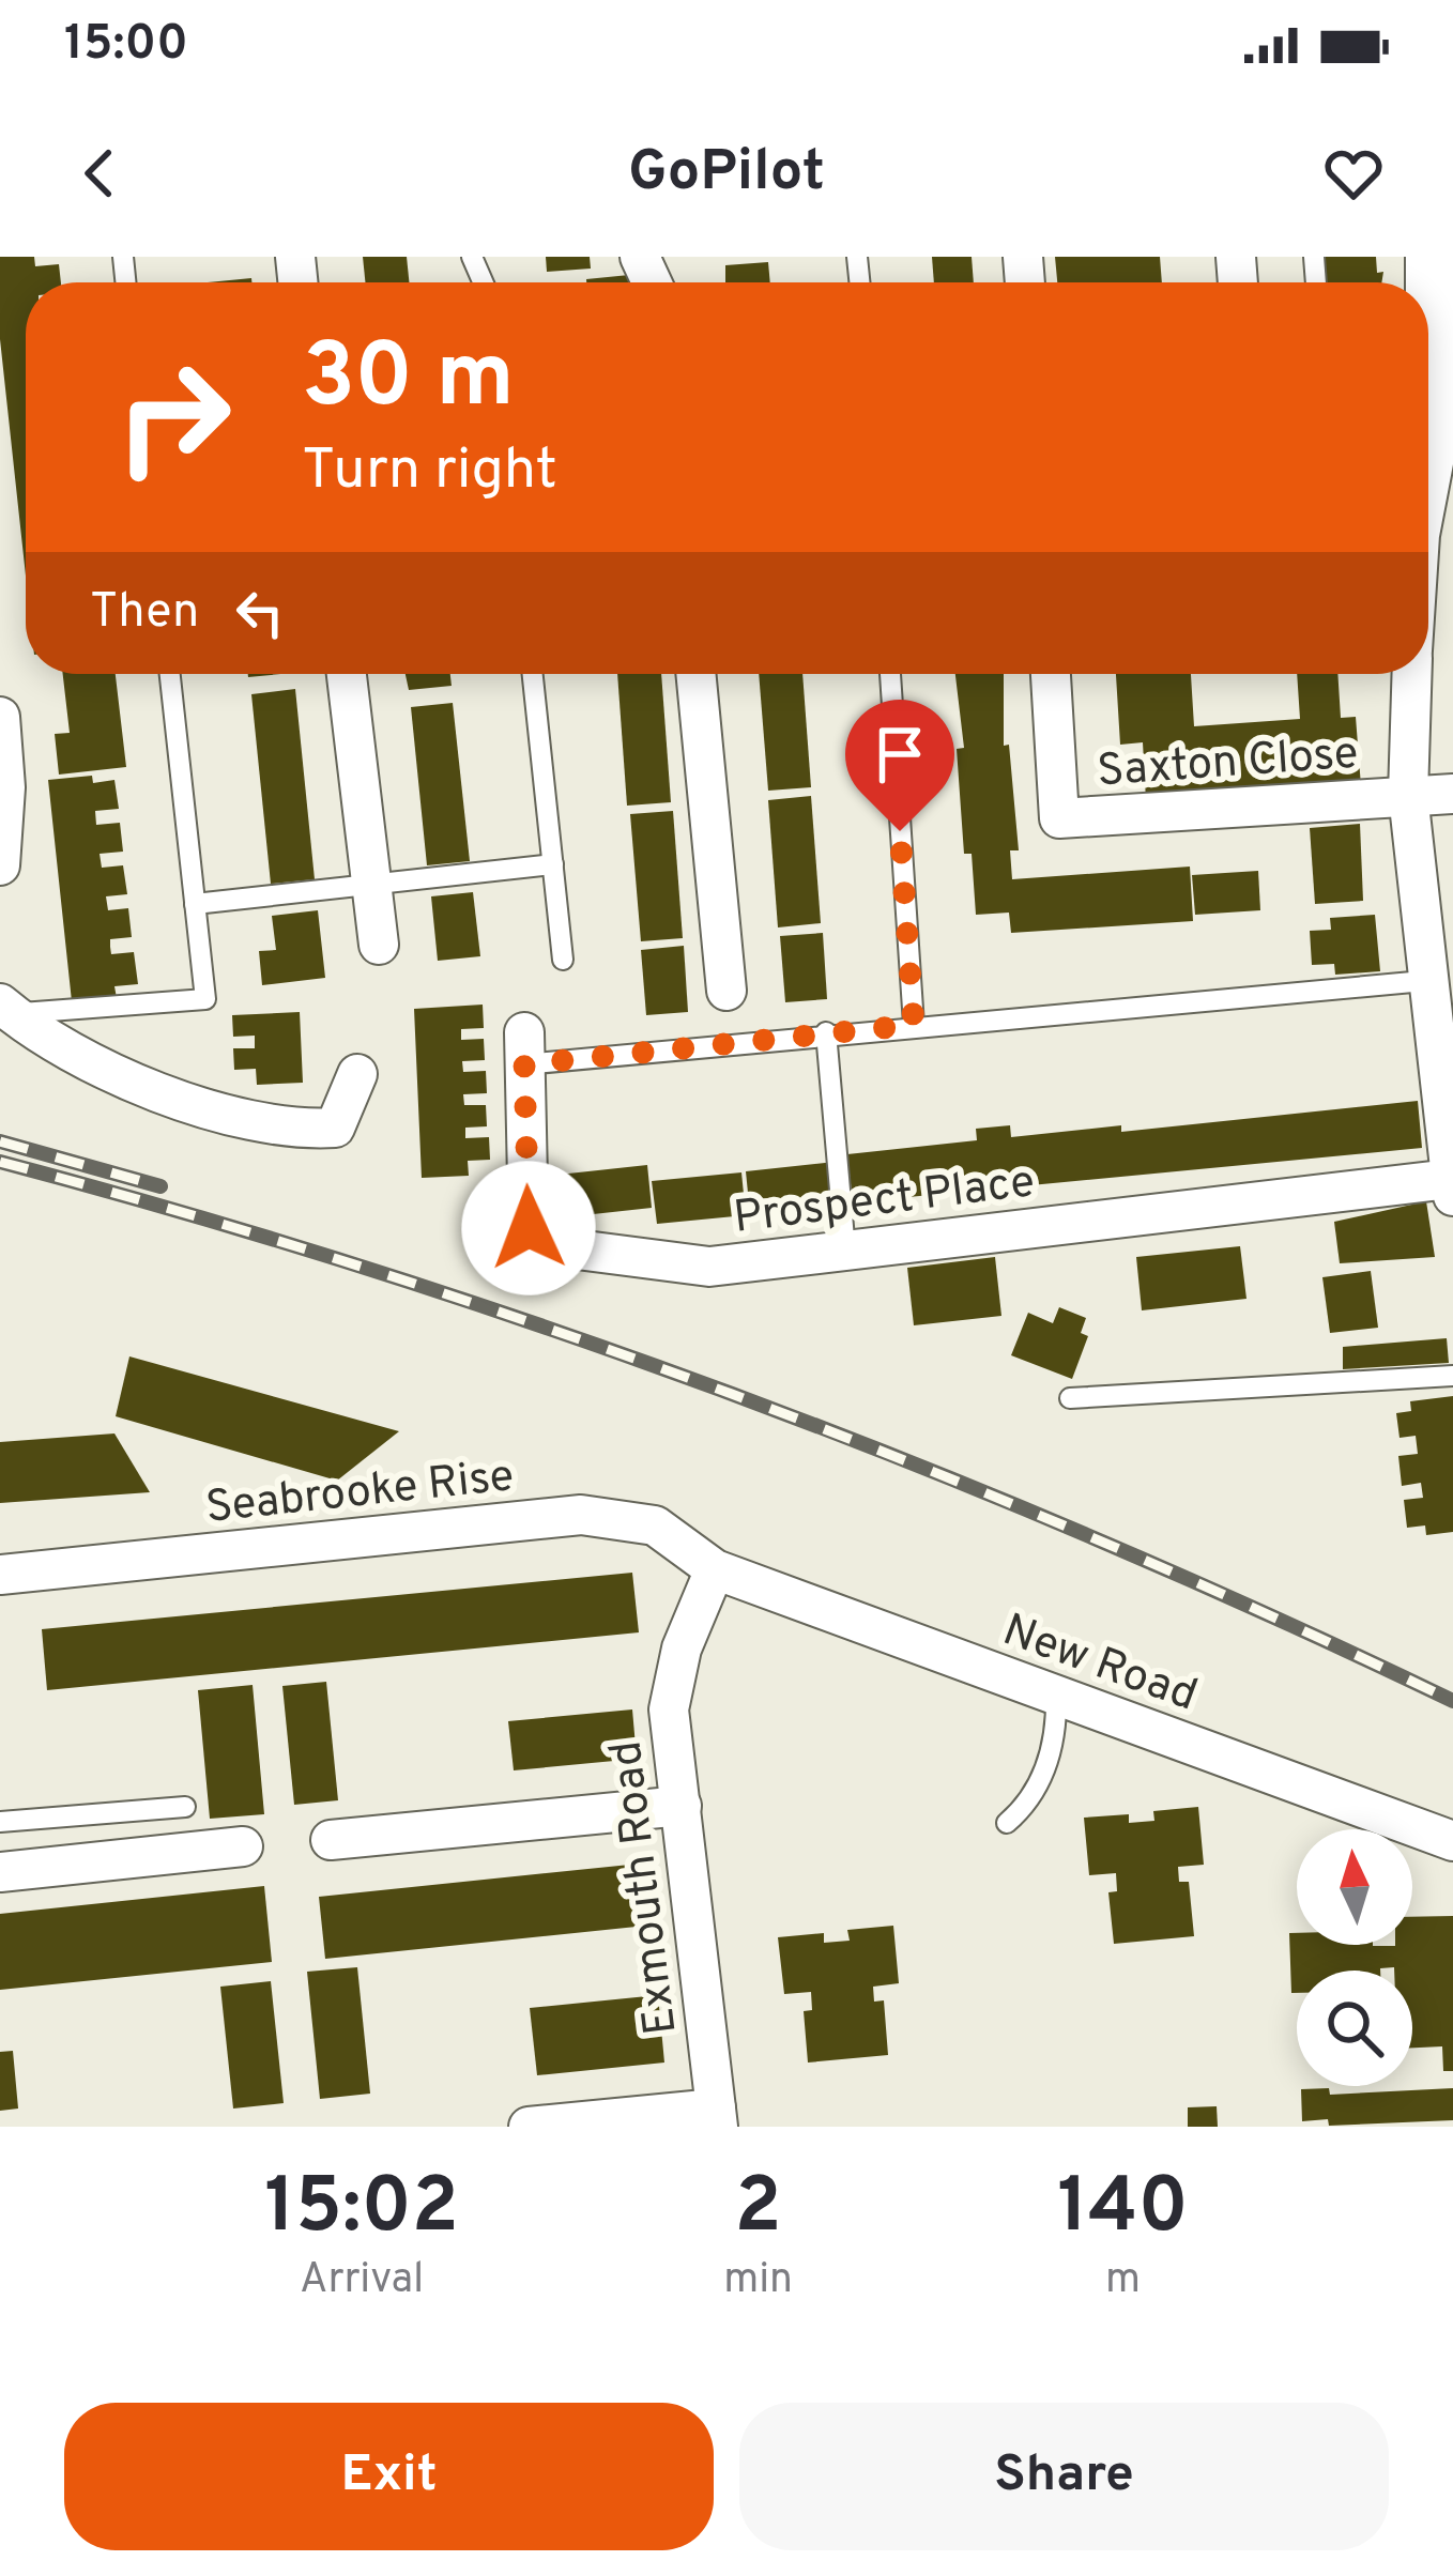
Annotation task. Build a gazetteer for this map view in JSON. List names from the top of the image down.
{
  "streets": {
    "street": [
      "Saxton Close",
      "Prospect Place",
      "Seabrooke Rise",
      "New Road",
      "Exmouth Road"
    ]
  },
  "crossings": [
    ["Seabrooke Rise", "New Road"],
    ["Seabrooke Rise", "Exmouth Road"],
    ["New Road", "Exmouth Road"]
  ],
  "north": "top",
  "page": {
    "status": "15:00",
    "header": "GoPilot",
    "turn": ["30 m", "Turn right"],
    "then": "Then",
    "eta": [
      "15:02",
      "Arrival",
      "2",
      "min",
      "140",
      "m"
    ],
    "buttons": ["Exit", "Share"]
  }
}
